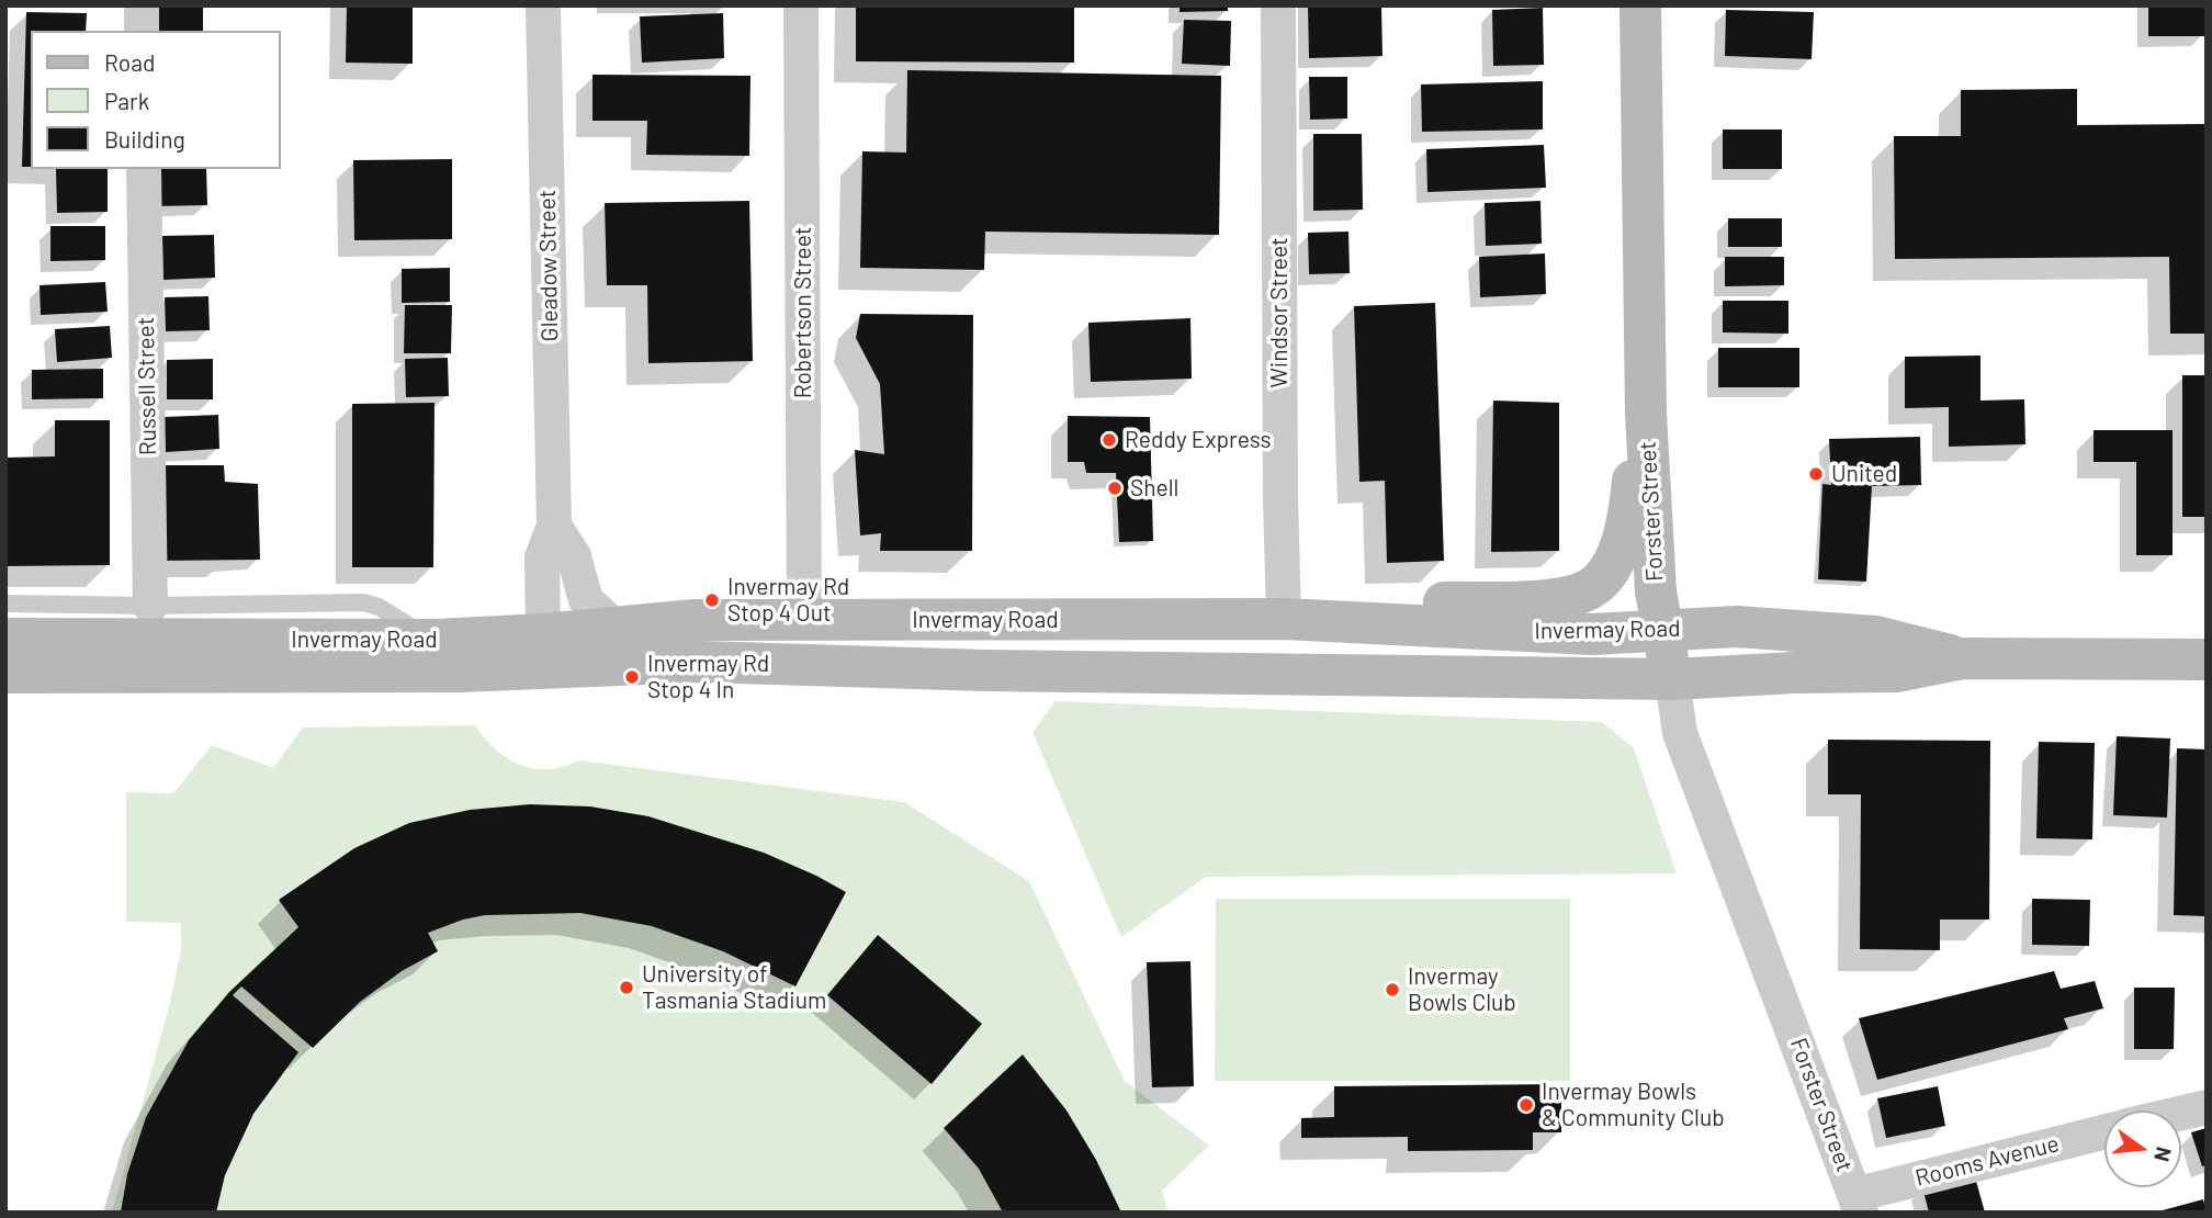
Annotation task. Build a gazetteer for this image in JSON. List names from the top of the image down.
{
  "streets": {
    "main road": ["Forster Street", "Invermay Road"],
    "street": [
      "Gleadow Street",
      "Robertson Street",
      "Windsor Street",
      "Russell Street",
      "Rooms Avenue"
    ]
  },
  "crossings": [
    ["Gleadow Street", "Invermay Road"],
    ["Robertson Street", "Invermay Road"],
    ["Windsor Street", "Invermay Road"],
    ["Forster Street", "Invermay Road"],
    ["Forster Street", "Rooms Avenue"]
  ],
  "places": [
    "Reddy Express",
    "United",
    "Shell",
    "Invermay Rd Stop 4 Out",
    "Invermay Rd Stop 4 In",
    "University of Tasmania Stadium",
    "Invermay Bowls Club",
    "Invermay Bowls & Community Club"
  ],
  "legend": ["Road", "Park", "Building"],
  "north": "right"
}
